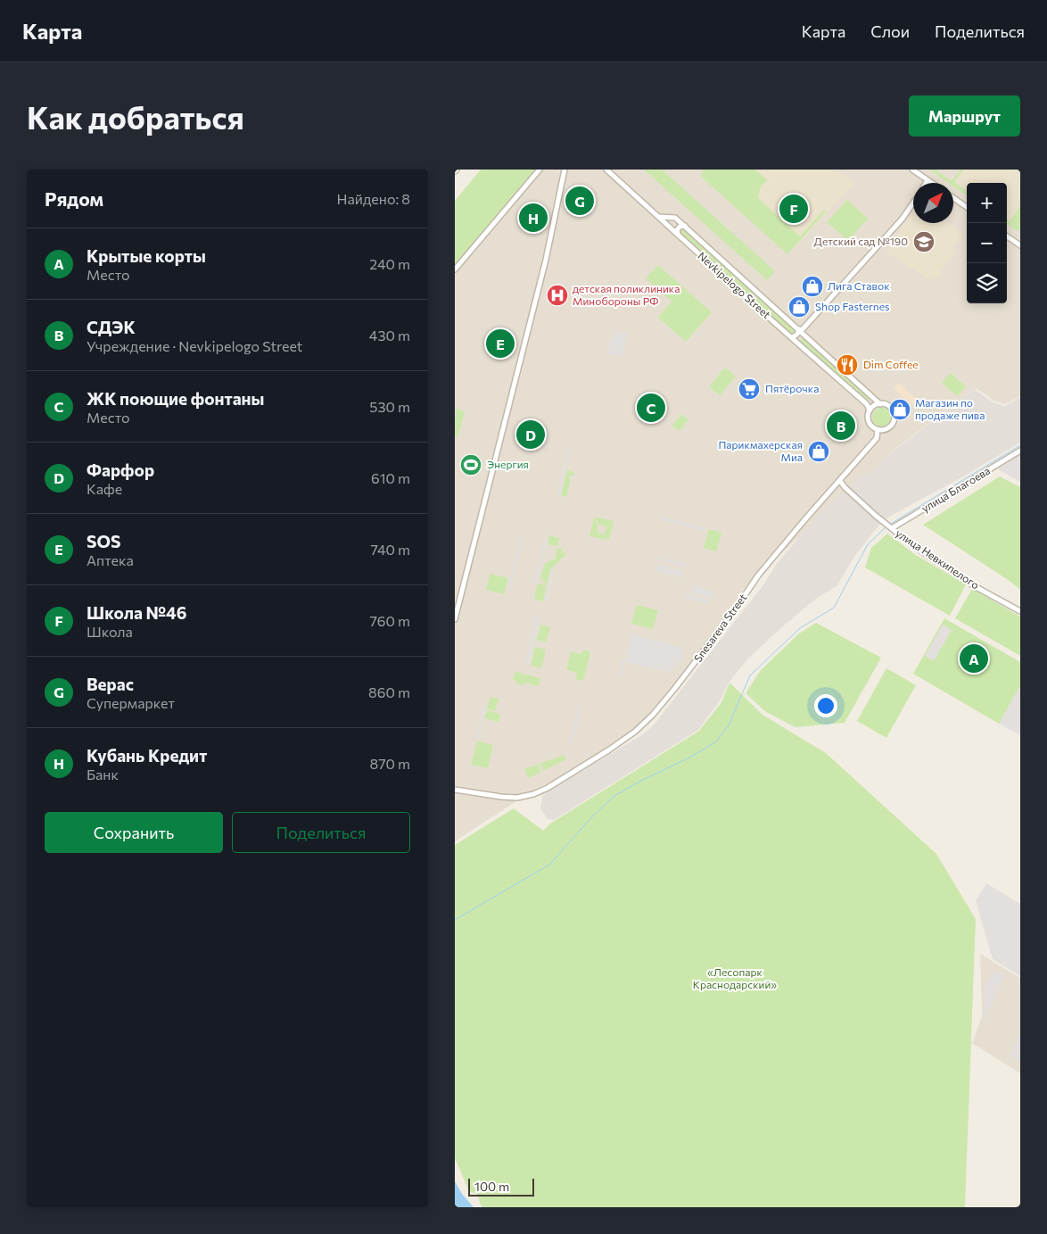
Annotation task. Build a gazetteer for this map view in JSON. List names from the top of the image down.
{
  "streets": {
    "street": [
      "Nevkipelogo Street",
      "улица Благоева",
      "улица Невкипелого",
      "Snesareva Street"
    ]
  },
  "crossings": [
    ["Nevkipelogo Street", "Snesareva Street"],
    ["улица Благоева", "улица Невкипелого"],
    ["улица Невкипелого", "Snesareva Street"]
  ],
  "parks": ["«Лесопарк Краснодарский»"],
  "places": {
    "school or university": ["Детский сад №190"],
    "shop": [
      "Лига Ставок",
      "Shop Fasternes",
      "Магазин по продаже пива",
      "Парикмахерская Миа"
    ],
    "hospital": ["детская поликлиника Минобороны РФ"],
    "restaurant": ["Dim Coffee"],
    "supermarket": ["Пятёрочка"],
    "sports": ["Энергия"]
  },
  "scale_bar": "100 m",
  "north": "top right",
  "page": {
    "header": "Карта",
    "nav": ["Карта", "Слои", "Поделиться"],
    "buttons": [
      "Маршрут",
      ["Сохранить", "Поделиться"]
    ],
    "title": "Как добраться",
    "heading": ["Рядом", "Найдено: 8"],
    "map_buttons": ["+", "−"],
    "pins": [
      "G",
      "F",
      "H",
      "E",
      "C",
      "B",
      "D",
      "A"
    ],
    "list": [
      {
        "mark": "A",
        "name": "Крытые корты",
        "note": "Место",
        "value": "240 m"
      },
      {
        "mark": "B",
        "name": "СДЭК",
        "note": "Учреждение · Nevkipelogo Street",
        "value": "430 m"
      },
      {
        "mark": "C",
        "name": "ЖК поющие фонтаны",
        "note": "Место",
        "value": "530 m"
      },
      {
        "mark": "D",
        "name": "Фарфор",
        "note": "Кафе",
        "value": "610 m"
      },
      {
        "mark": "E",
        "name": "SOS",
        "note": "Аптека",
        "value": "740 m"
      },
      {
        "mark": "F",
        "name": "Школа №46",
        "note": "Школа",
        "value": "760 m"
      },
      {
        "mark": "G",
        "name": "Верас",
        "note": "Супермаркет",
        "value": "860 m"
      },
      {
        "mark": "H",
        "name": "Кубань Кредит",
        "note": "Банк",
        "value": "870 m"
      }
    ],
    "scale": "100 m"
  }
}
